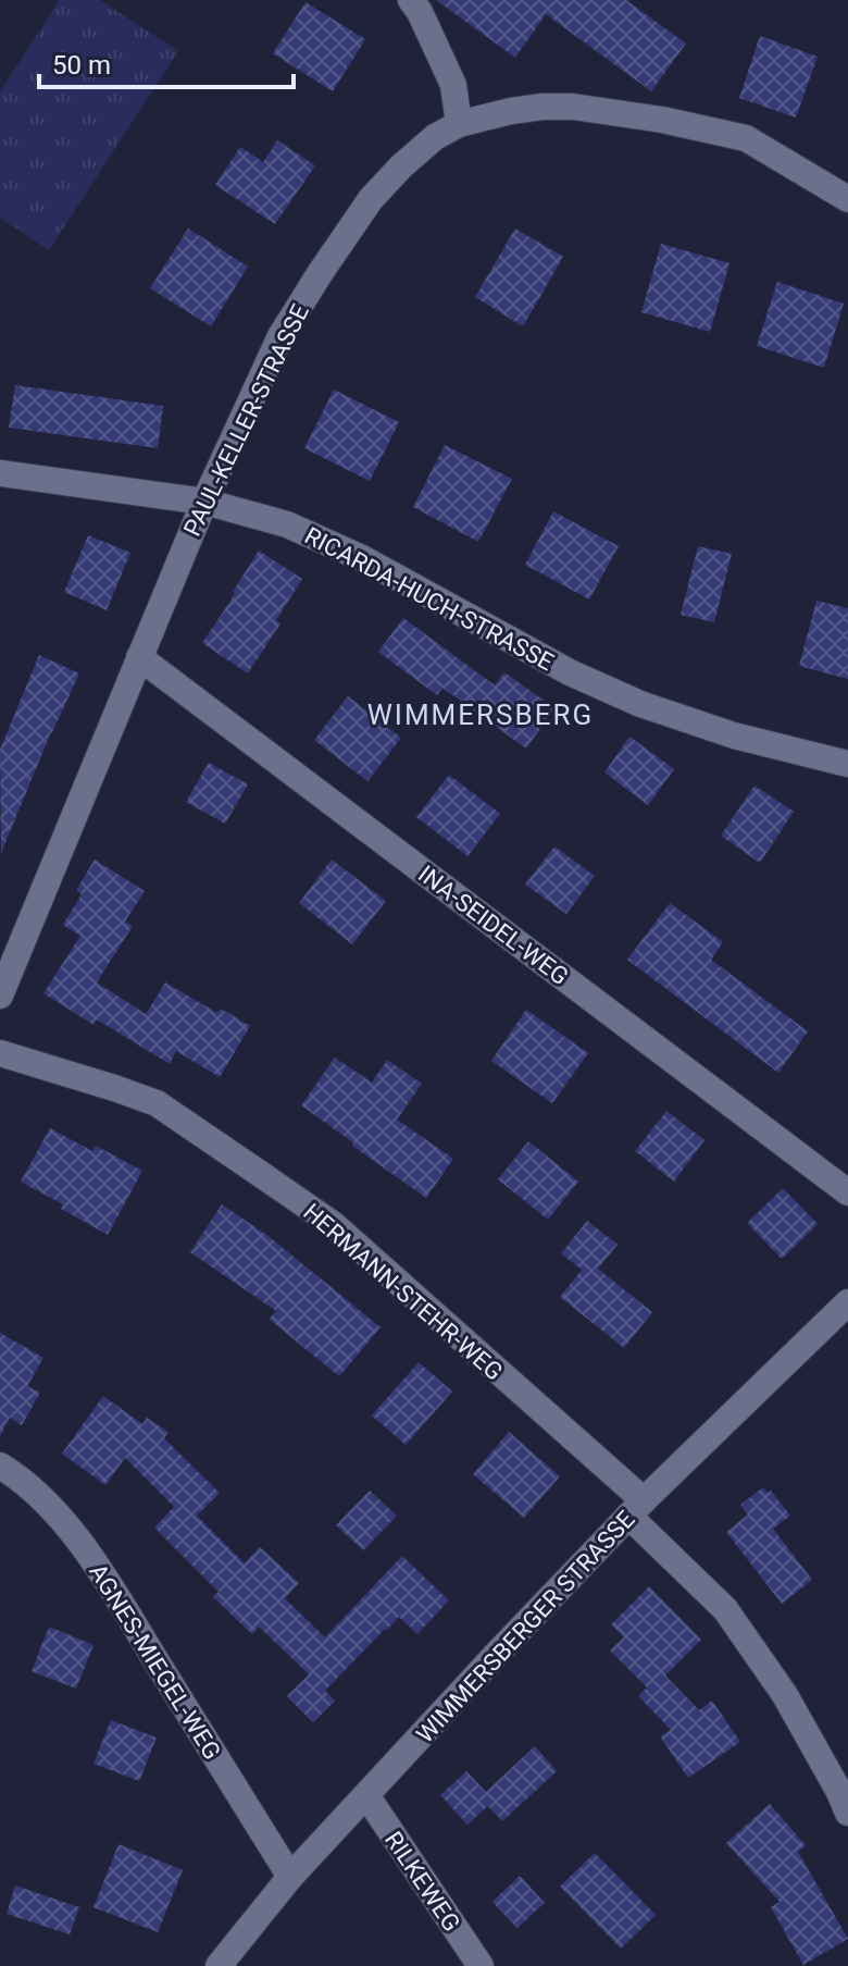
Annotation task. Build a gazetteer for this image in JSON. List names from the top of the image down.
{
  "streets": {
    "street": [
      "PAUL-KELLER-STRASSE",
      "RICARDA-HUCH-STRASSE",
      "INA-SEIDEL-WEG",
      "HERMANN-STEHR-WEG",
      "WIMMERSBERGER STRASSE",
      "AGNES-MIEGEL-WEG",
      "RILKEWEG"
    ]
  },
  "crossings": [
    ["PAUL-KELLER-STRASSE", "RICARDA-HUCH-STRASSE"],
    ["PAUL-KELLER-STRASSE", "INA-SEIDEL-WEG"],
    ["HERMANN-STEHR-WEG", "WIMMERSBERGER STRASSE"],
    ["WIMMERSBERGER STRASSE", "AGNES-MIEGEL-WEG"],
    ["WIMMERSBERGER STRASSE", "RILKEWEG"]
  ],
  "districts": ["WIMMERSBERG"],
  "scale_bar": "50 m"
}
